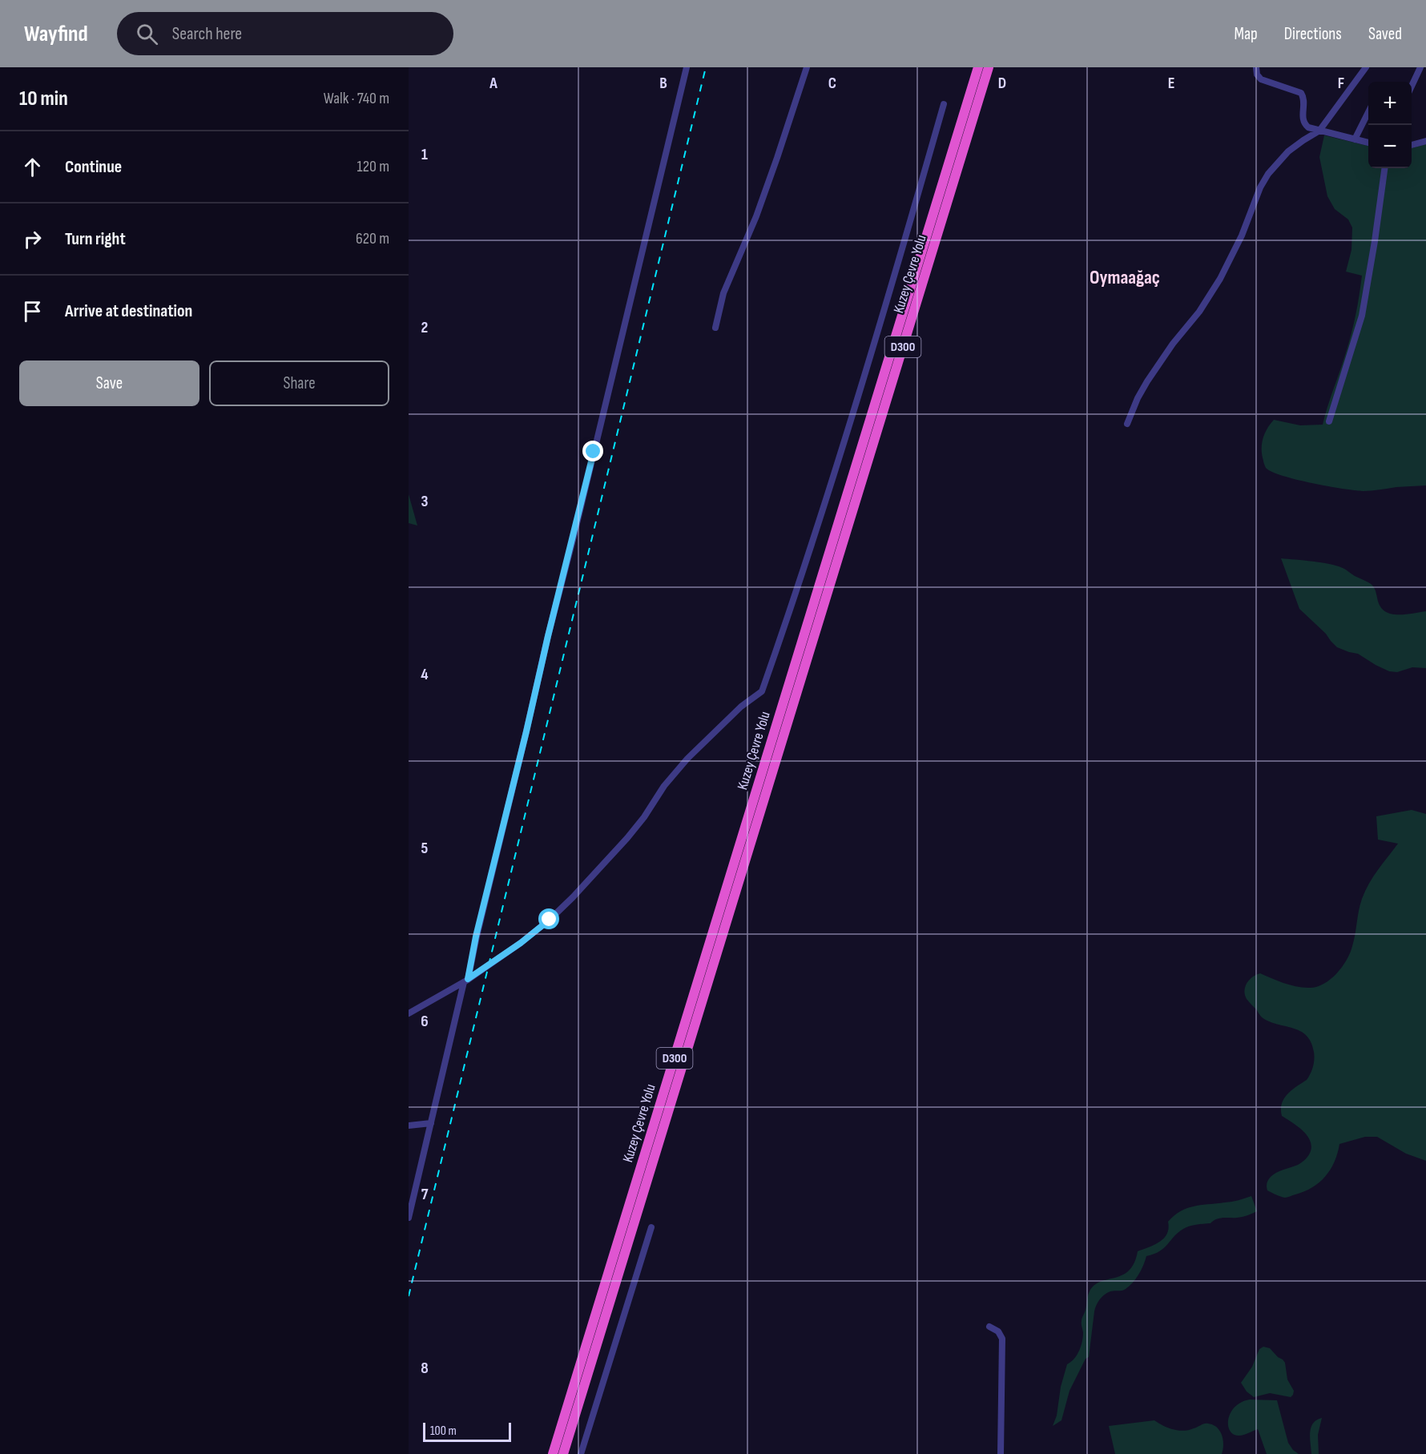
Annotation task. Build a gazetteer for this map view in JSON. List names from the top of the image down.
{
  "streets": {
    "highway": ["Kuzey Çevre Yolu", "D300"]
  },
  "crossings": [
    ["Kuzey Çevre Yolu", "D300"]
  ],
  "districts": ["Oymaağaç"],
  "scale_bar": "100 m",
  "page": {
    "header": "Wayfind",
    "search": "Search here",
    "nav": ["Map", "Directions", "Saved"],
    "heading": ["10 min", "Walk · 740 m"],
    "map_buttons": ["+", "−"],
    "list": [
      ["Continue", "120 m"],
      ["Turn right", "620 m"],
      "Arrive at destination"
    ],
    "buttons": ["Save", "Share"],
    "scale": "100 m"
  },
  "grid": {
    "columns": [
      "A",
      "B",
      "C",
      "D",
      "E",
      "F"
    ],
    "rows": [
      "1",
      "2",
      "3",
      "4",
      "5",
      "6",
      "7",
      "8"
    ]
  }
}
